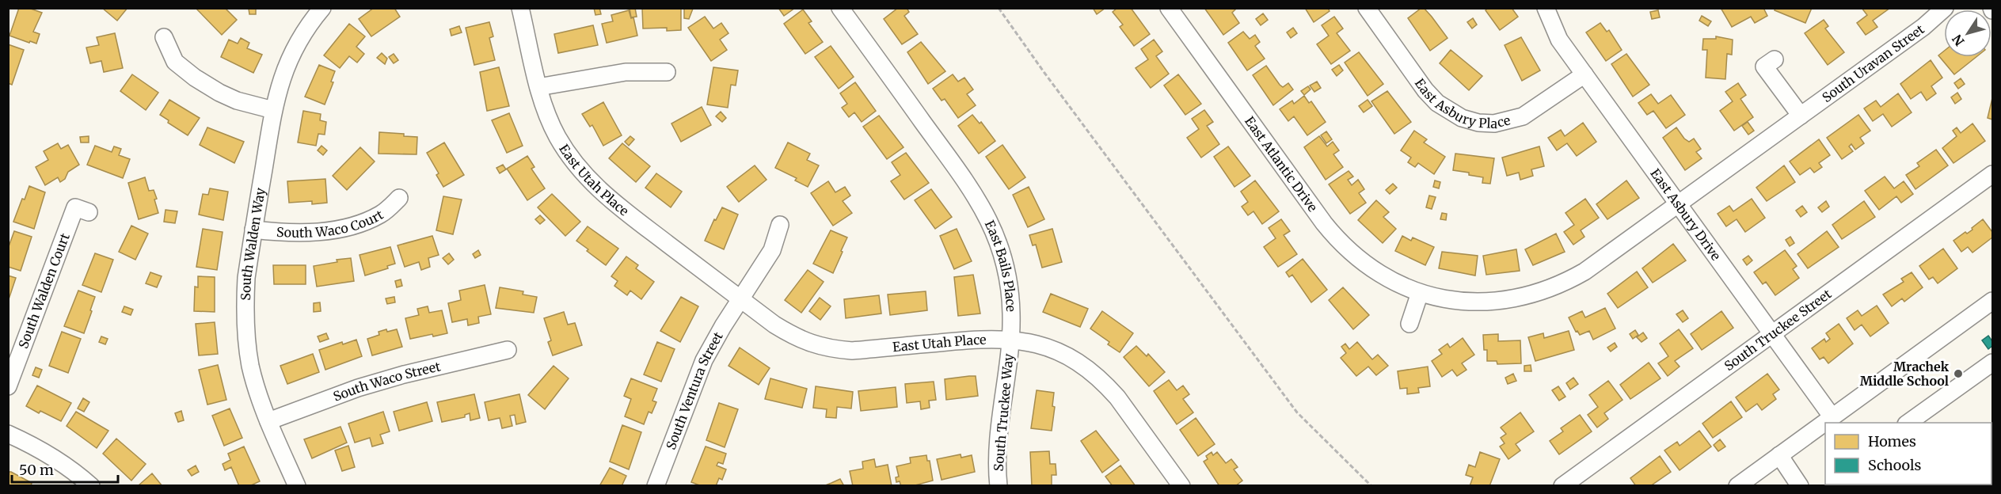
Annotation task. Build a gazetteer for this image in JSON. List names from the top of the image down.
{
  "streets": {
    "street": [
      "South Uravan Street",
      "East Asbury Place",
      "East Atlantic Drive",
      "East Utah Place",
      "East Asbury Drive",
      "South Waco Court",
      "South Walden Way",
      "East Bails Place",
      "South Walden Court",
      "South Truckee Street",
      "South Waco Street",
      "South Ventura Street",
      "South Truckee Way"
    ]
  },
  "crossings": [
    ["South Uravan Street", "East Atlantic Drive"],
    ["South Uravan Street", "East Asbury Drive"],
    ["East Asbury Place", "East Asbury Drive"],
    ["East Atlantic Drive", "East Asbury Drive"],
    ["East Utah Place", "East Bails Place"],
    ["East Utah Place", "South Ventura Street"],
    ["East Utah Place", "South Truckee Way"],
    ["East Asbury Drive", "South Truckee Street"],
    ["South Waco Court", "South Walden Way"],
    ["South Walden Way", "South Waco Street"],
    ["East Bails Place", "South Truckee Way"]
  ],
  "places": ["Mrachek Middle School"],
  "legend": ["Homes", "Schools"],
  "scale_bar": "50 m",
  "north": "bottom left"
}
